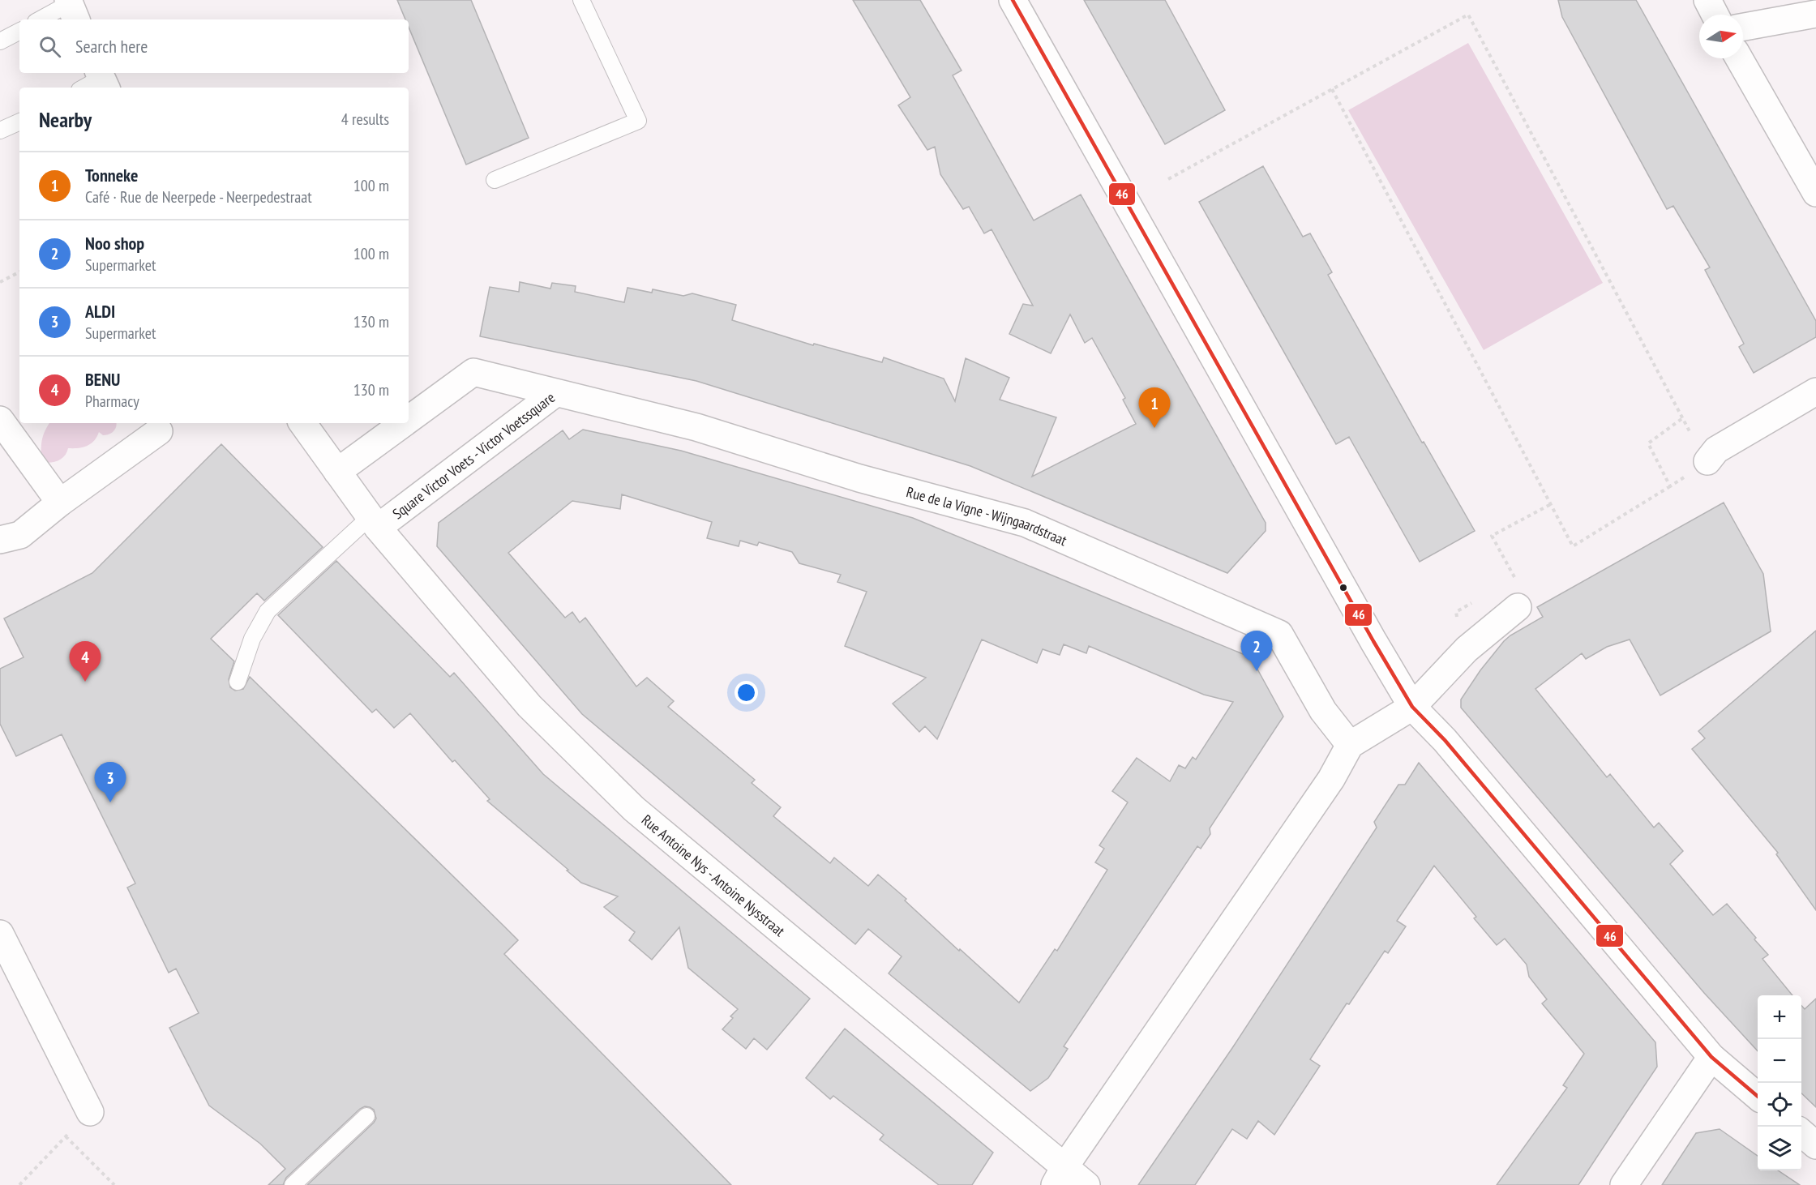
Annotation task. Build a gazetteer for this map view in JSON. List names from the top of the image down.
{
  "streets": {
    "street": ["Square Victor Voets - Victor Voetssquare", "Rue de la Vigne - Wijngaardstraat", "Rue Antoine Nys - Antoine Nysstraat"]
  },
  "crossings": [
    ["Square Victor Voets - Victor Voetssquare", "Rue de la Vigne - Wijngaardstraat"],
    ["Square Victor Voets - Victor Voetssquare", "Rue Antoine Nys - Antoine Nysstraat"]
  ],
  "lines": ["transit line 46"],
  "north": "right",
  "page": {
    "search": "Search here",
    "heading": ["Nearby", "4 results"],
    "list": [
      {
        "mark": "1",
        "name": "Tonneke",
        "note": "Café · Rue de Neerpede - Neerpedestraat",
        "value": "100 m"
      },
      {
        "mark": "2",
        "name": "Noo shop",
        "note": "Supermarket",
        "value": "100 m"
      },
      {
        "mark": "3",
        "name": "ALDI",
        "note": "Supermarket",
        "value": "130 m"
      },
      {
        "mark": "4",
        "name": "BENU",
        "note": "Pharmacy",
        "value": "130 m"
      }
    ],
    "pins": [
      "1",
      "2",
      "4",
      "3"
    ],
    "map_buttons": ["+", "−"]
  }
}
